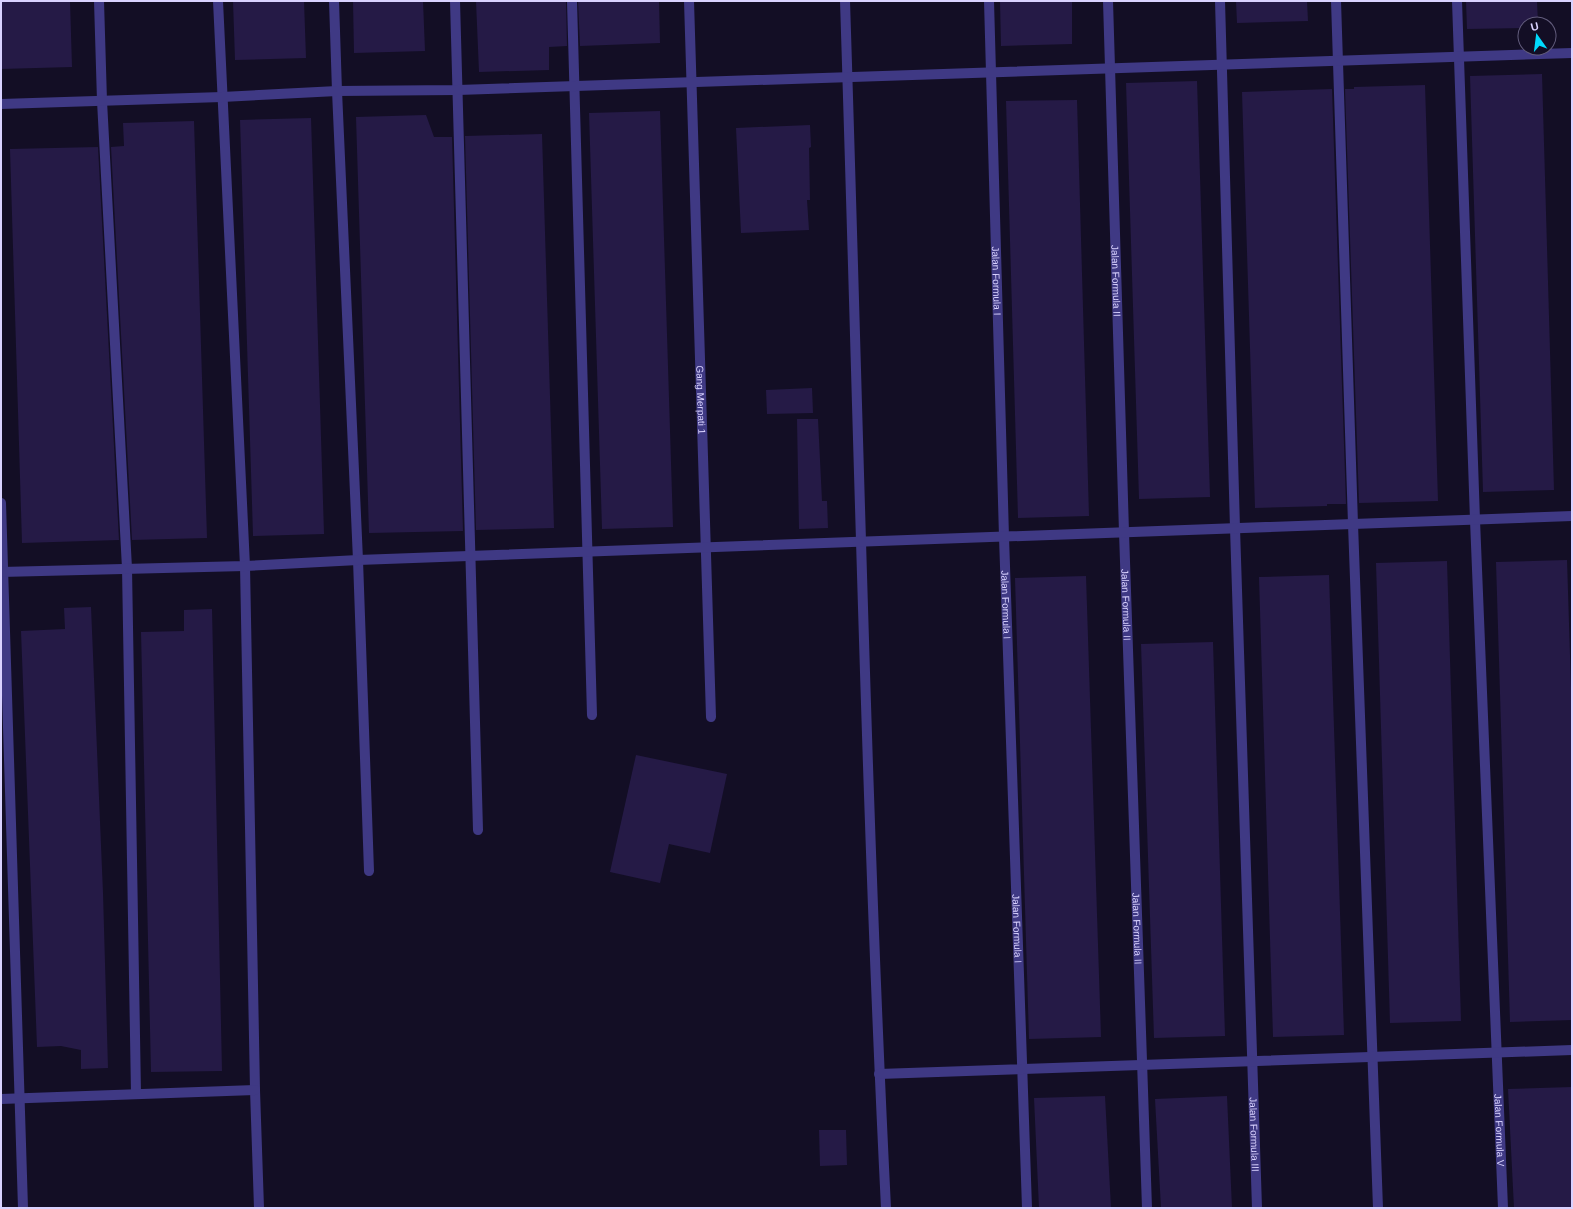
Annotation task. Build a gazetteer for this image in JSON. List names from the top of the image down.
{
  "streets": {
    "street": [
      "Jalan Formula I",
      "Jalan Formula II",
      "Gang Merpati 1",
      "Jalan Formula V",
      "Jalan Formula III"
    ]
  },
  "north": "top"
}
